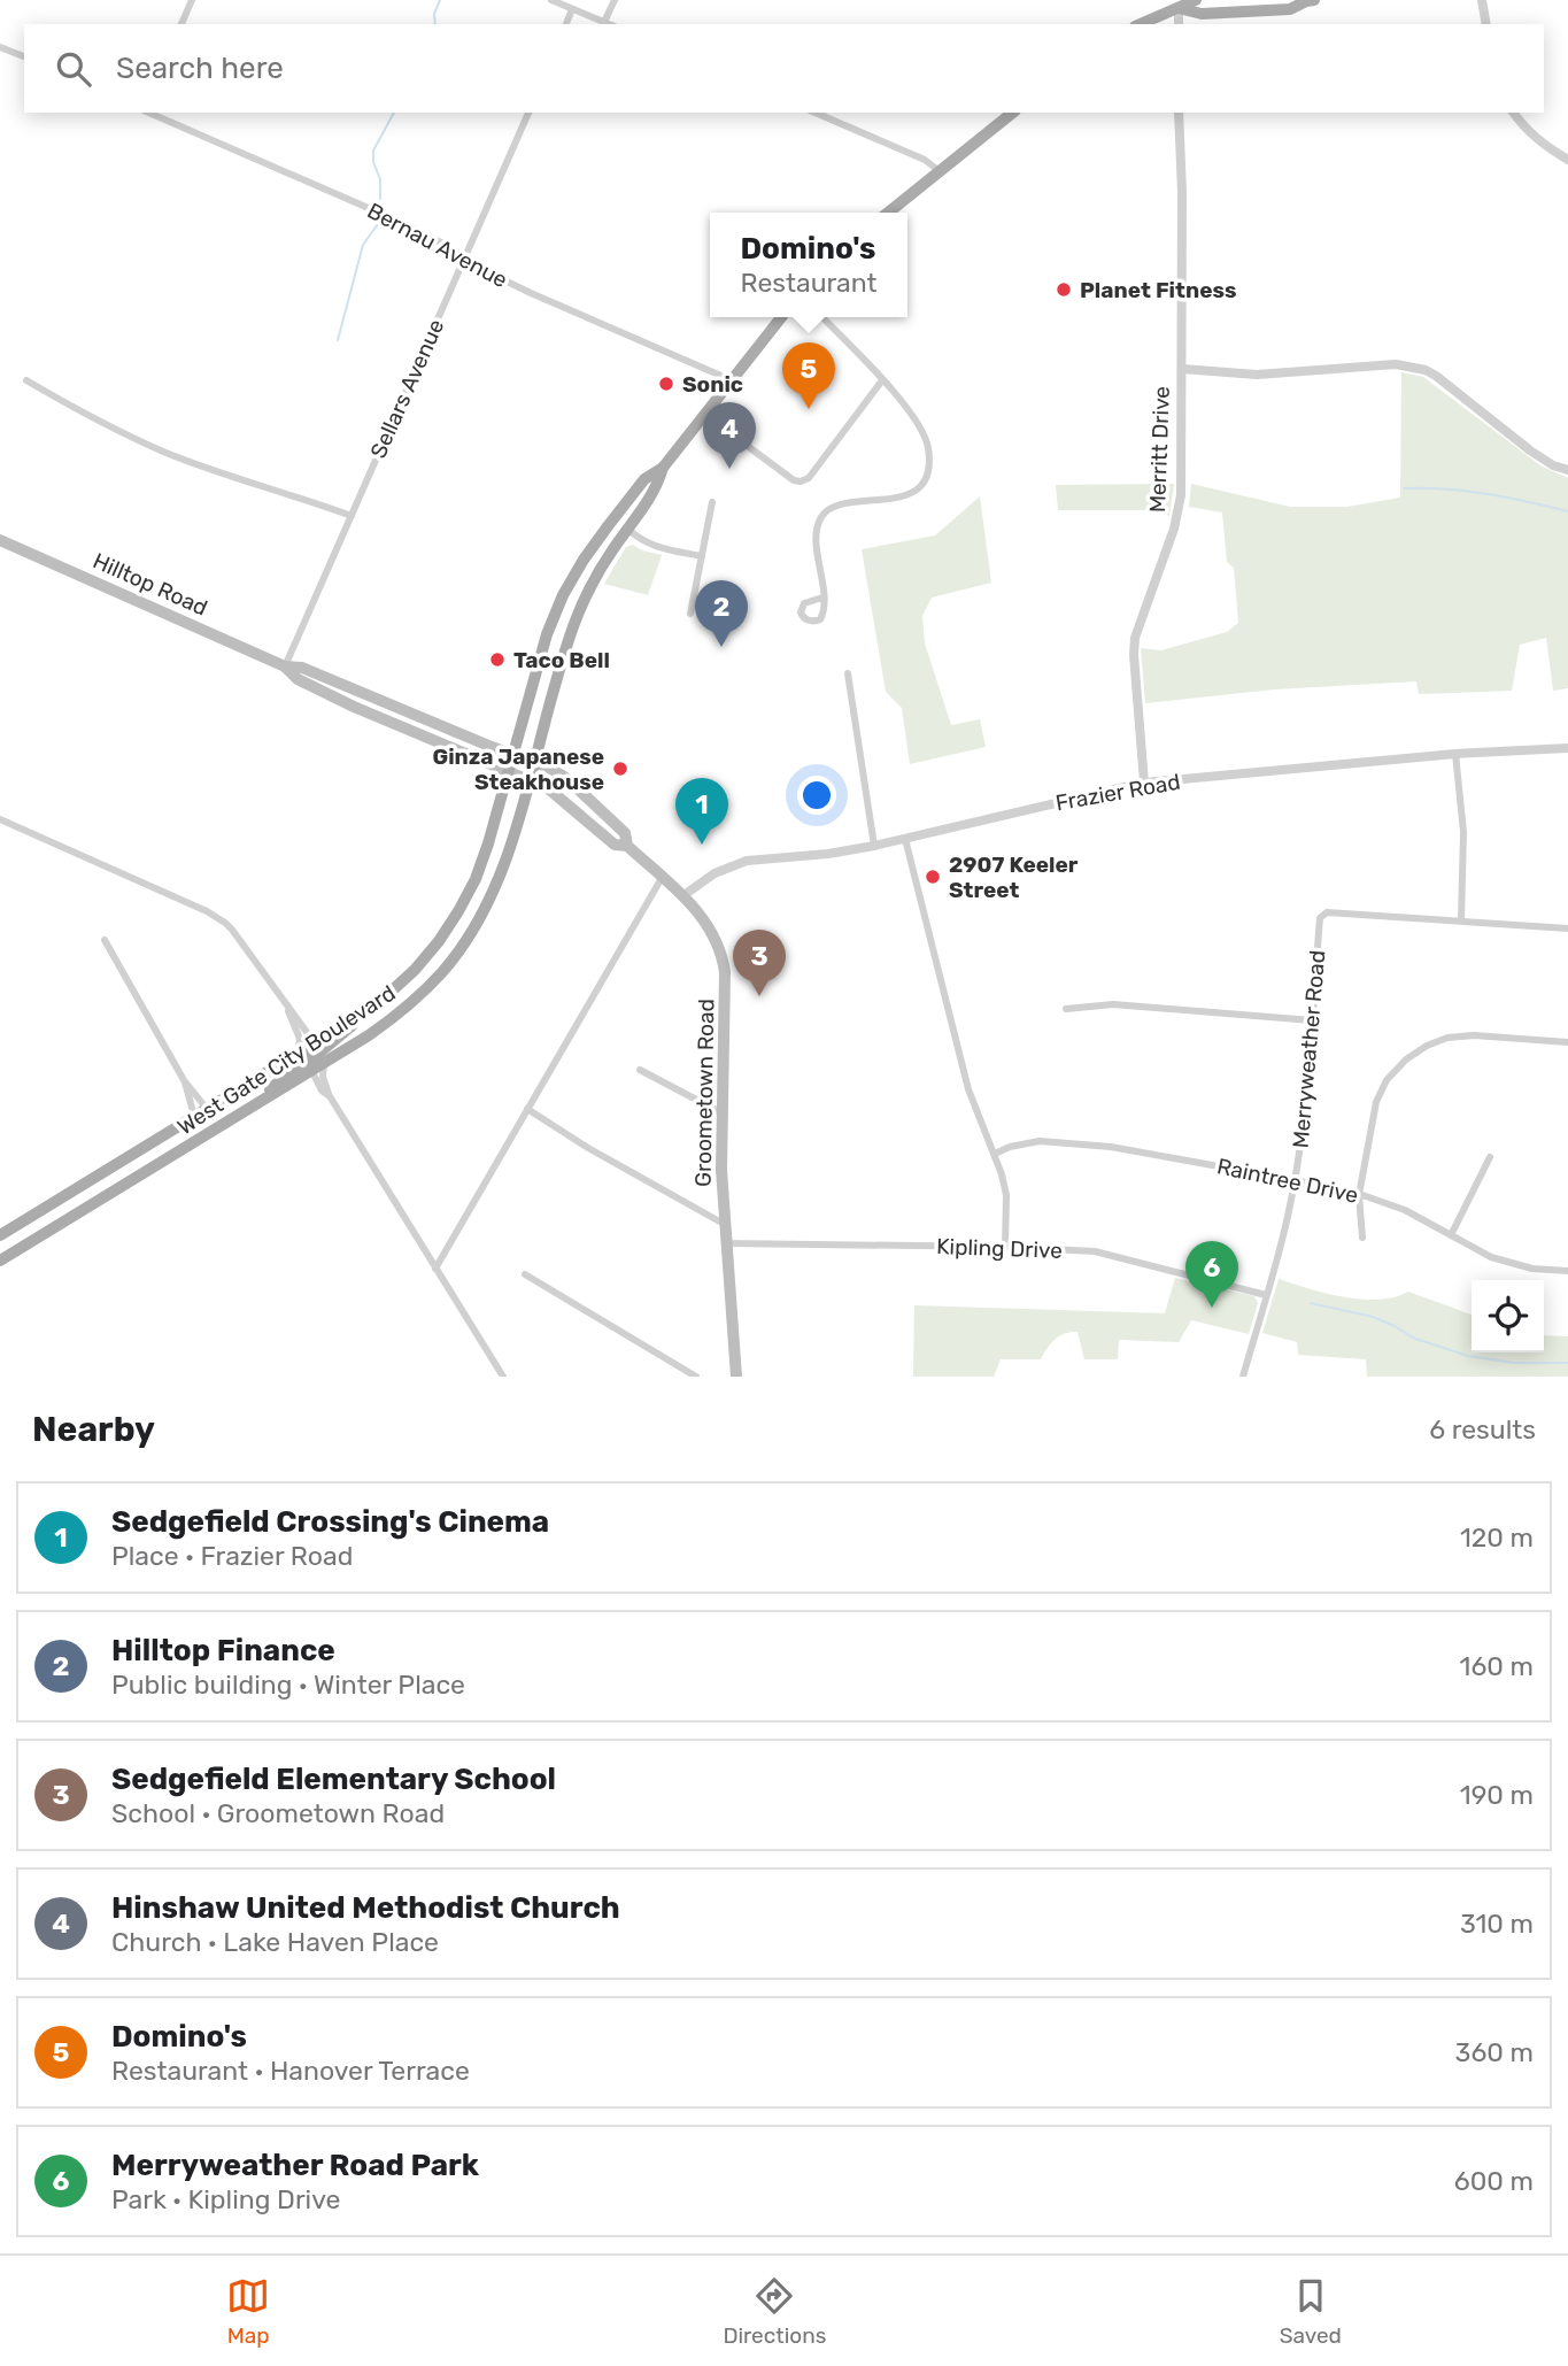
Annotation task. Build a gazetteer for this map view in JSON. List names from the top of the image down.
{
  "streets": {
    "main road": ["Hilltop Road", "West Gate City Boulevard", "Groometown Road"],
    "street": [
      "Bernau Avenue",
      "Sellars Avenue",
      "Merritt Drive",
      "Frazier Road",
      "Merryweather Road",
      "Raintree Drive",
      "Kipling Drive"
    ]
  },
  "crossings": [
    ["Bernau Avenue", "Sellars Avenue"],
    ["Bernau Avenue", "West Gate City Boulevard"],
    ["Sellars Avenue", "Hilltop Road"],
    ["Merritt Drive", "Frazier Road"],
    ["Hilltop Road", "West Gate City Boulevard"],
    ["Hilltop Road", "Groometown Road"],
    ["Frazier Road", "Groometown Road"],
    ["Merryweather Road", "Raintree Drive"],
    ["Merryweather Road", "Kipling Drive"],
    ["West Gate City Boulevard", "Groometown Road"],
    ["Groometown Road", "Kipling Drive"]
  ],
  "places": [
    "Planet Fitness",
    "Sonic",
    "Taco Bell",
    "Ginza Japanese Steakhouse",
    "2907 Keeler Street"
  ],
  "page": {
    "search": "Search here",
    "popup": ["Domino's", "Restaurant"],
    "pins": [
      "5",
      "4",
      "2",
      "1",
      "3",
      "6"
    ],
    "heading": ["Nearby", "6 results"],
    "list": [
      {
        "mark": "1",
        "name": "Sedgefield Crossing's Cinema",
        "note": "Place · Frazier Road",
        "value": "120 m"
      },
      {
        "mark": "2",
        "name": "Hilltop Finance",
        "note": "Public building · Winter Place",
        "value": "160 m"
      },
      {
        "mark": "3",
        "name": "Sedgefield Elementary School",
        "note": "School · Groometown Road",
        "value": "190 m"
      },
      {
        "mark": "4",
        "name": "Hinshaw United Methodist Church",
        "note": "Church · Lake Haven Place",
        "value": "310 m"
      },
      {
        "mark": "5",
        "name": "Domino's",
        "note": "Restaurant · Hanover Terrace",
        "value": "360 m"
      },
      {
        "mark": "6",
        "name": "Merryweather Road Park",
        "note": "Park · Kipling Drive",
        "value": "600 m"
      }
    ],
    "nav": ["Map", "Directions", "Saved"]
  }
}
